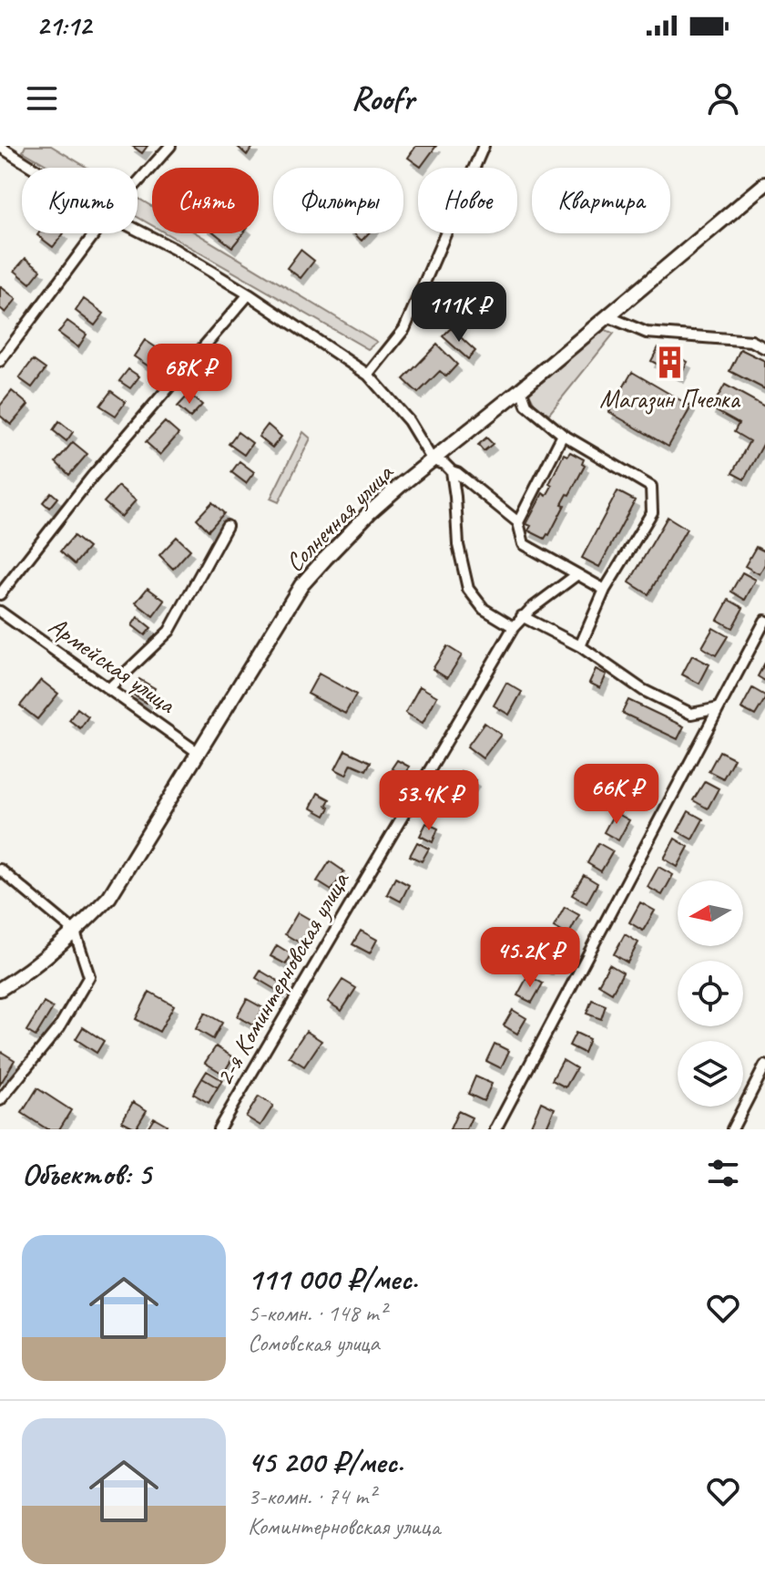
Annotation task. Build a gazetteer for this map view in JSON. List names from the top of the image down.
{
  "streets": {
    "street": ["Солнечная улица", "Армейская улица", "2-я Коминтерновская улица"]
  },
  "crossings": [
    ["Солнечная улица", "Армейская улица"]
  ],
  "places": {
    "building": ["Магазин Пчелка"]
  },
  "north": "left",
  "page": {
    "status": "21:12",
    "header": "Roofr",
    "chip": [
      "Купить",
      "Снять",
      "Фильтры",
      "Новое",
      "Квартира"
    ],
    "price": [
      "111K ₽",
      "68K ₽",
      "66K ₽",
      "53.4K ₽",
      "45.2K ₽"
    ],
    "heading": "Объектов: 5",
    "list": [
      {
        "name": "111 000 ₽/мес.",
        "note": "5-комн. · 148 m² · Сомовская улица"
      },
      {
        "name": "45 200 ₽/мес.",
        "note": "3-комн. · 74 m² · Коминтерновская улица"
      }
    ]
  }
}
